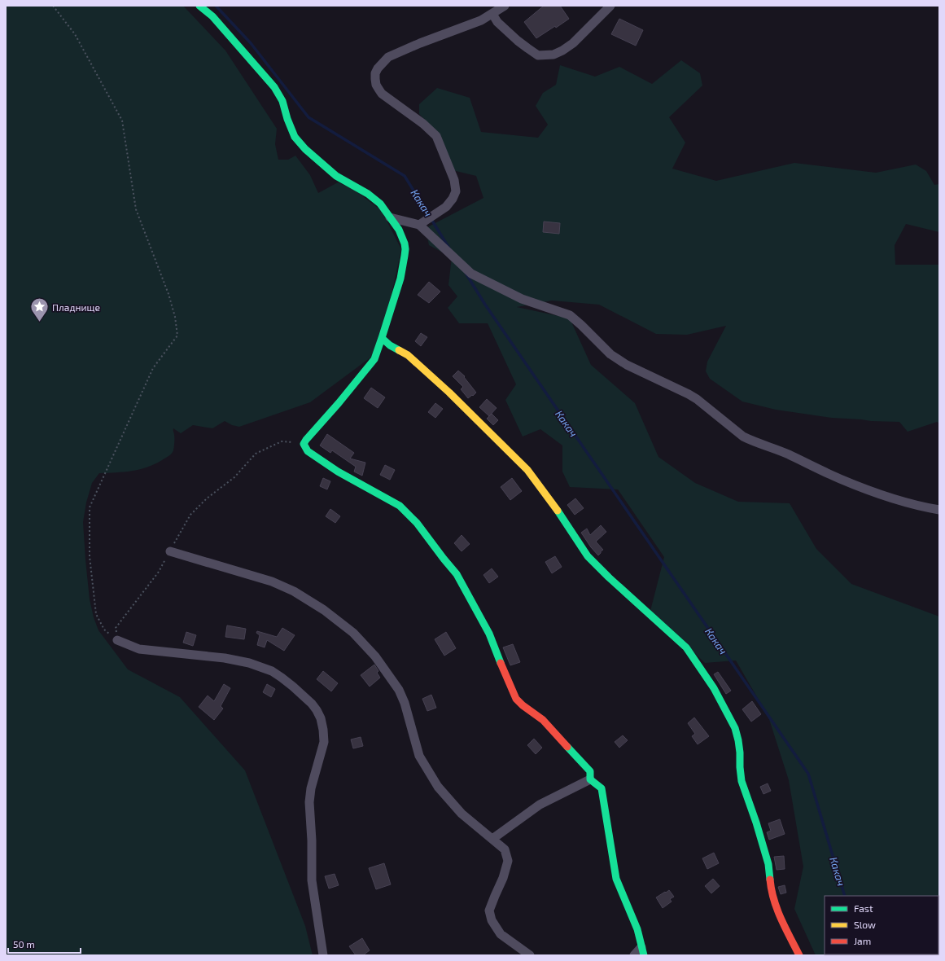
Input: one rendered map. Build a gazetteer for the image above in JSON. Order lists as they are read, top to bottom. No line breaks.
{"water":["Какач"],"places":{"place":["Пладнище"]},"legend":["Fast","Slow","Jam"],"scale_bar":"50 m"}
